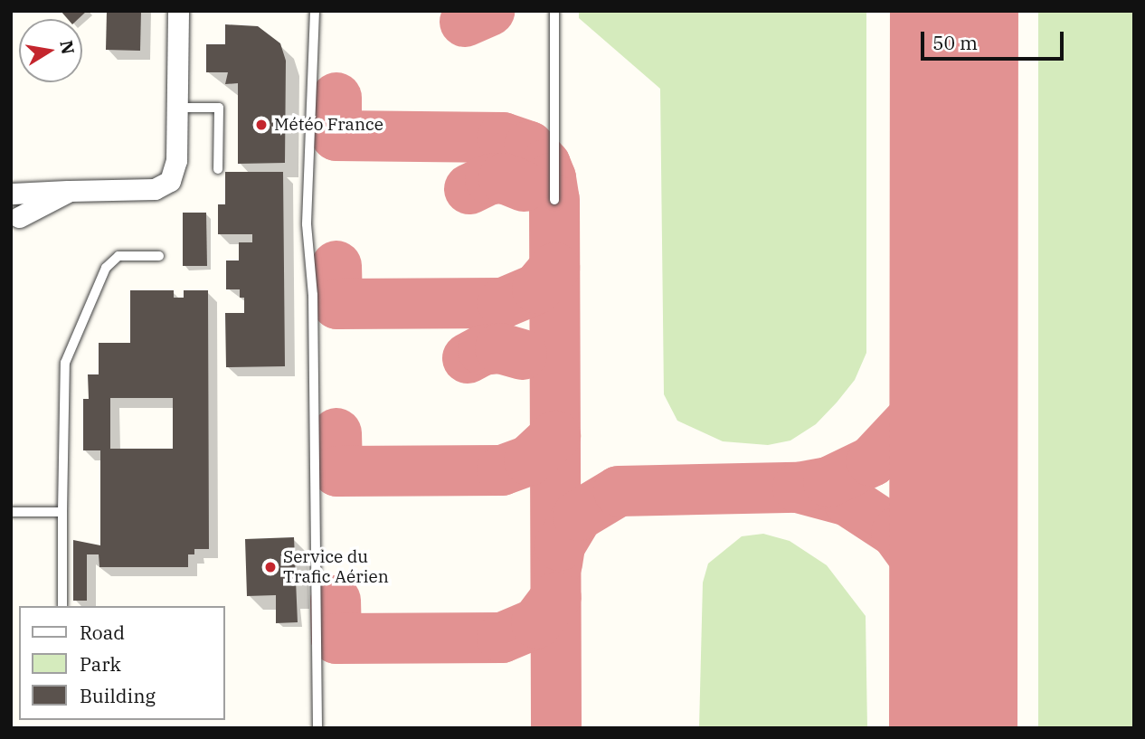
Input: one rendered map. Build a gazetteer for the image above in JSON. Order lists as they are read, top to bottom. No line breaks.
{"places":["Météo France","Service du Trafic Aérien"],"legend":["Road","Park","Building"],"scale_bar":"50 m","north":"right"}
